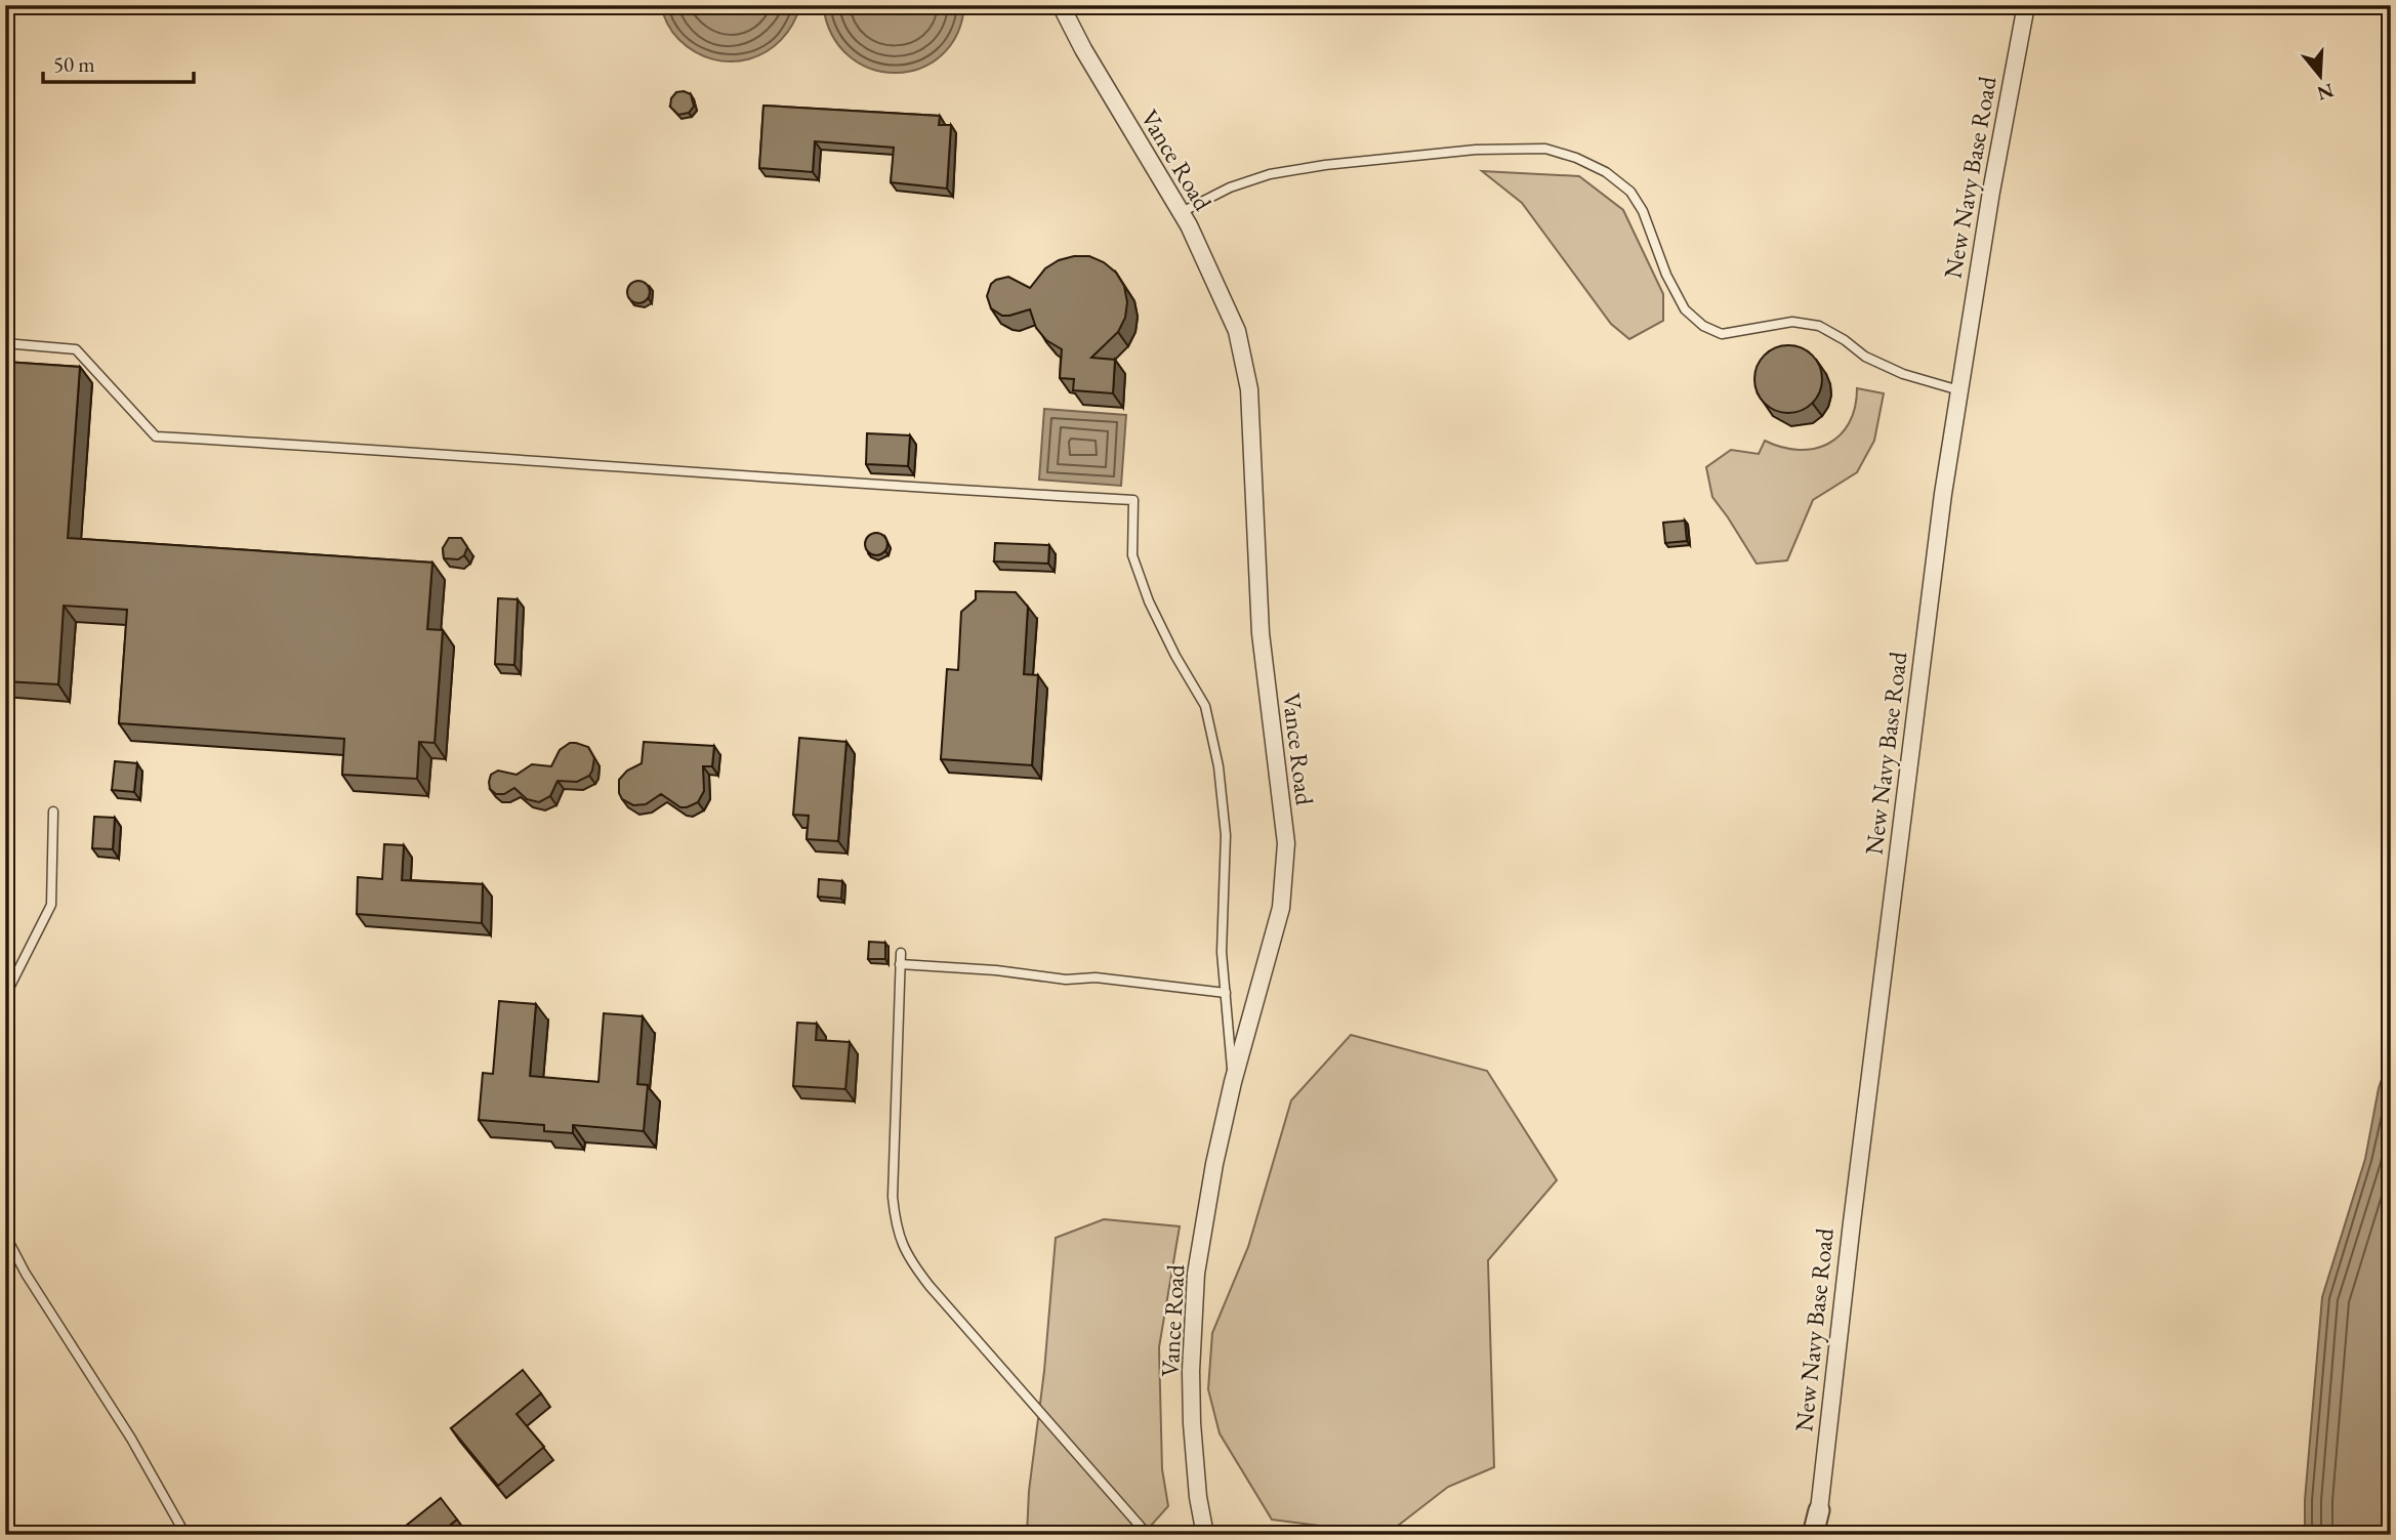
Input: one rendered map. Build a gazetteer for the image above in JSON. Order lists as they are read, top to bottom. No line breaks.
{"streets":{"street":["Vance Road","New Navy Base Road"]},"scale_bar":"50 m","north":"bottom"}
